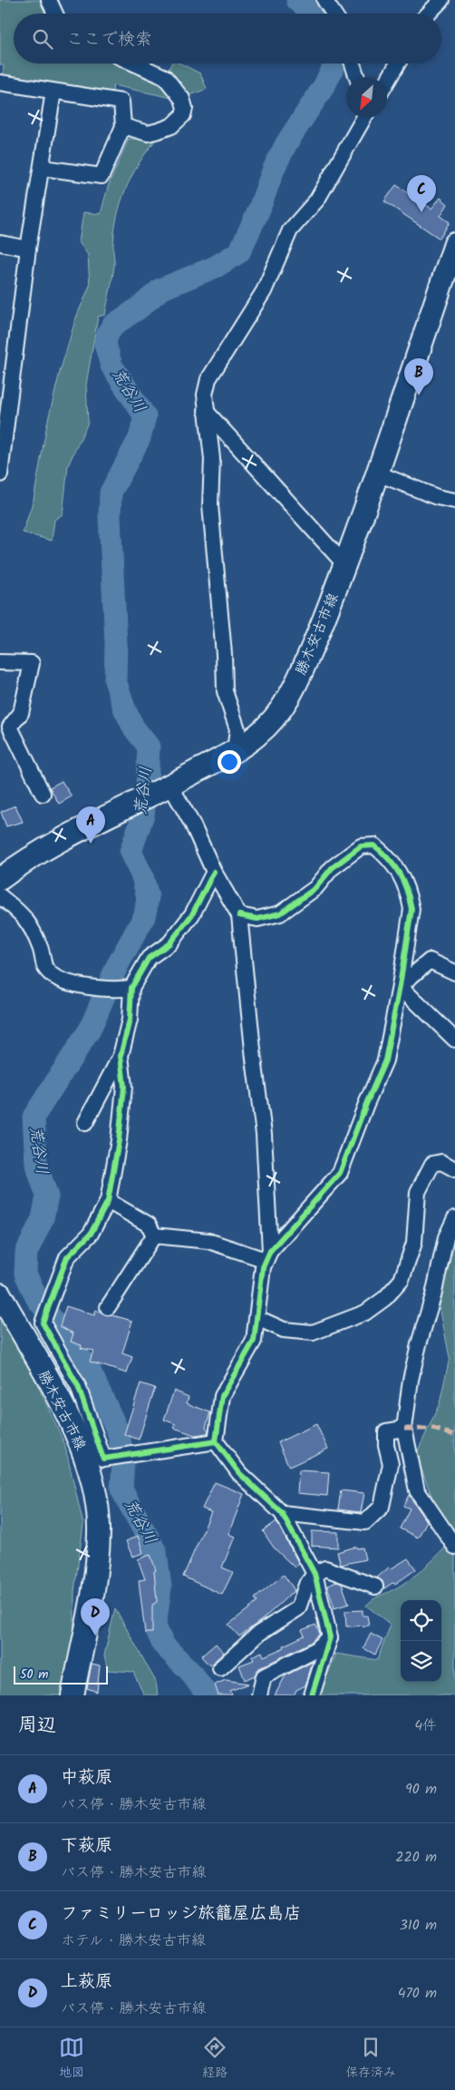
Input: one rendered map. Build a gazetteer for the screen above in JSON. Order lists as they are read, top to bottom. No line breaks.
{"streets":{"main road":["勝木安古市線"]},"water":["荒谷川"],"scale_bar":"50 m","north":"bottom left","page":{"search":"ここで検索","pins":["C","B","A","D"],"scale":"50 m","heading":["周辺","4件"],"list":[{"mark":"A","name":"中萩原","note":"バス停 · 勝木安古市線","value":"90 m"},{"mark":"B","name":"下萩原","note":"バス停 · 勝木安古市線","value":"220 m"},{"mark":"C","name":"ファミリーロッジ旅籠屋広島店","note":"ホテル · 勝木安古市線","value":"310 m"},{"mark":"D","name":"上萩原","note":"バス停 · 勝木安古市線","value":"470 m"}],"nav":["地図","経路","保存済み"]}}
